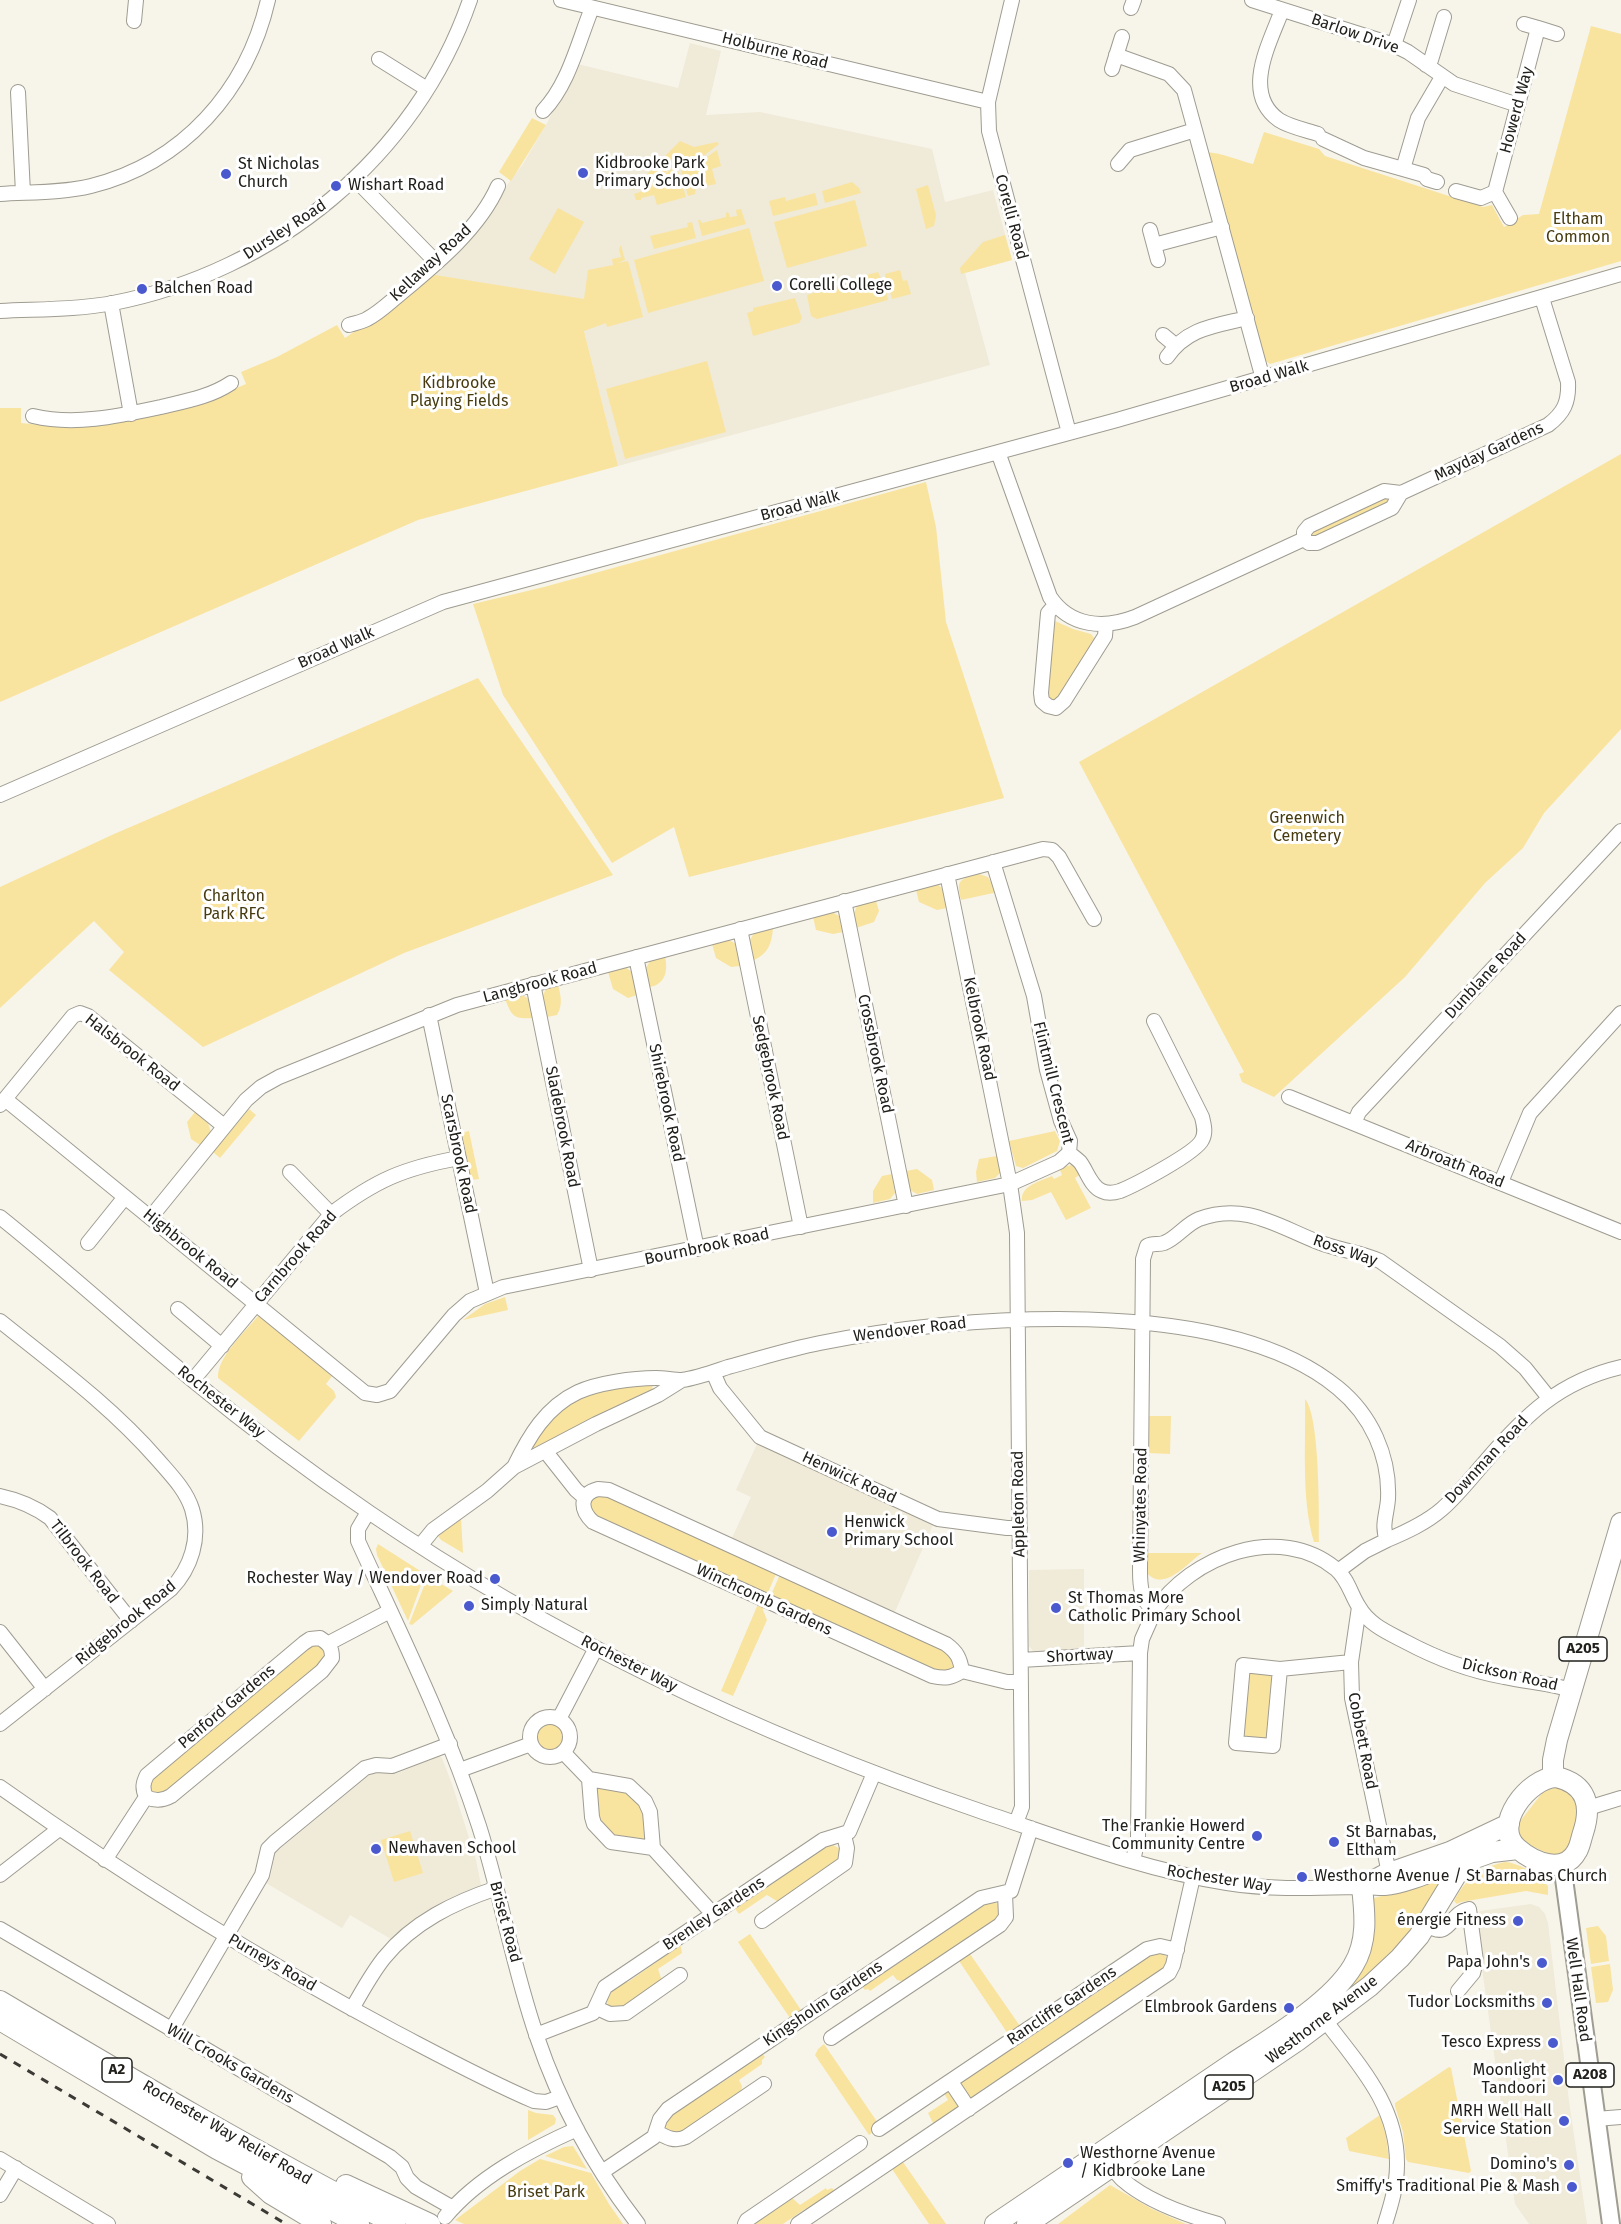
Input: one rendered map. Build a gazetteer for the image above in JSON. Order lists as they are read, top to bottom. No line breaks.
{"streets":{"highway":["Rochester Way","A205","Westhorne Avenue","A2","Rochester Way Relief Road"],"main road":["Well Hall Road","A208"],"street":["Barlow Drive","Holburne Road","Howerd Way","Corelli Road","Dursley Road","Kellaway Road","Broad Walk","Mayday Gardens","Dunblane Road","Langbrook Road","Kelbrook Road","Halsbrook Road","Crossbrook Road","Sedgebrook Road","Flintmill Crescent","Shirebrook Road","Sladebrook Road","Scarsbrook Road","Arbroath Road","Bournbrook Road","Highbrook Road","Ross Way","Carnbrook Road","Wendover Road","Downman Road","Henwick Road","Appleton Road","Whinyates Road","Tilbrook Road","Winchcomb Gardens","Ridgebrook Road","Shortway","Dickson Road","Penford Gardens","Cobbett Road","Brenley Gardens","Briset Road","Purneys Road","Kingsholm Gardens","Rancliffe Gardens","Will Crooks Gardens"]},"crossings":[["Barlow Drive","Howerd Way"],["Holburne Road","Corelli Road"],["Corelli Road","Broad Walk"],["Broad Walk","Mayday Gardens"],["Dunblane Road","Arbroath Road"],["Langbrook Road","Kelbrook Road"],["Langbrook Road","Halsbrook Road"],["Langbrook Road","Crossbrook Road"],["Langbrook Road","Sedgebrook Road"],["Langbrook Road","Flintmill Crescent"],["Langbrook Road","Shirebrook Road"],["Langbrook Road","Sladebrook Road"],["Langbrook Road","Scarsbrook Road"],["Langbrook Road","Highbrook Road"],["Kelbrook Road","Bournbrook Road"],["Kelbrook Road","Appleton Road"],["Halsbrook Road","Highbrook Road"],["Crossbrook Road","Bournbrook Road"],["Sedgebrook Road","Bournbrook Road"],["Flintmill Crescent","Bournbrook Road"],["Shirebrook Road","Bournbrook Road"],["Sladebrook Road","Bournbrook Road"],["Scarsbrook Road","Bournbrook Road"],["Scarsbrook Road","Carnbrook Road"],["Bournbrook Road","Highbrook Road"],["Bournbrook Road","Appleton Road"],["Highbrook Road","Carnbrook Road"],["Ross Way","Downman Road"],["Ross Way","Whinyates Road"],["Carnbrook Road","Rochester Way"],["Wendover Road","Rochester Way"],["Wendover Road","Downman Road"],["Wendover Road","Henwick Road"],["Wendover Road","Appleton Road"],["Wendover Road","Whinyates Road"],["Wendover Road","Winchcomb Gardens"],["Rochester Way","Appleton Road"],["Rochester Way","A205"],["Rochester Way","Cobbett Road"],["Rochester Way","Briset Road"],["Rochester Way","Well Hall Road"],["Rochester Way","Kingsholm Gardens"],["Rochester Way","Rancliffe Gardens"],["Rochester Way","Westhorne Avenue"],["Downman Road","Dickson Road"],["Henwick Road","Appleton Road"],["Appleton Road","Winchcomb Gardens"],["Appleton Road","Shortway"],["Whinyates Road","Dickson Road"],["Tilbrook Road","Ridgebrook Road"],["A205","Dickson Road"],["A205","Well Hall Road"],["Dickson Road","Cobbett Road"],["Penford Gardens","Briset Road"],["Penford Gardens","Purneys Road"],["Briset Road","Purneys Road"],["Briset Road","Kingsholm Gardens"],["Will Crooks Gardens","A2"],["A2","Rochester Way Relief Road"]],"parks":["Eltham Common","Kidbrooke Playing Fields","Greenwich Cemetery","Charlton Park RFC","Briset Park"],"places":["Kidbrooke Park Primary School","St Nicholas Church","Wishart Road","Corelli College","Balchen Road","Henwick Primary School","Rochester Way / Wendover Road","Simply Natural","St Thomas More Catholic Primary School","The Frankie Howerd Community Centre","St Barnabas, Eltham","Newhaven School","Westhorne Avenue / St Barnabas Church","énergie Fitness","Papa John's","Tudor Locksmiths","Elmbrook Gardens","Tesco Express","Moonlight Tandoori","MRH Well Hall Service Station","Westhorne Avenue / Kidbrooke Lane","Domino's","Smiffy's Traditional Pie & Mash"]}
